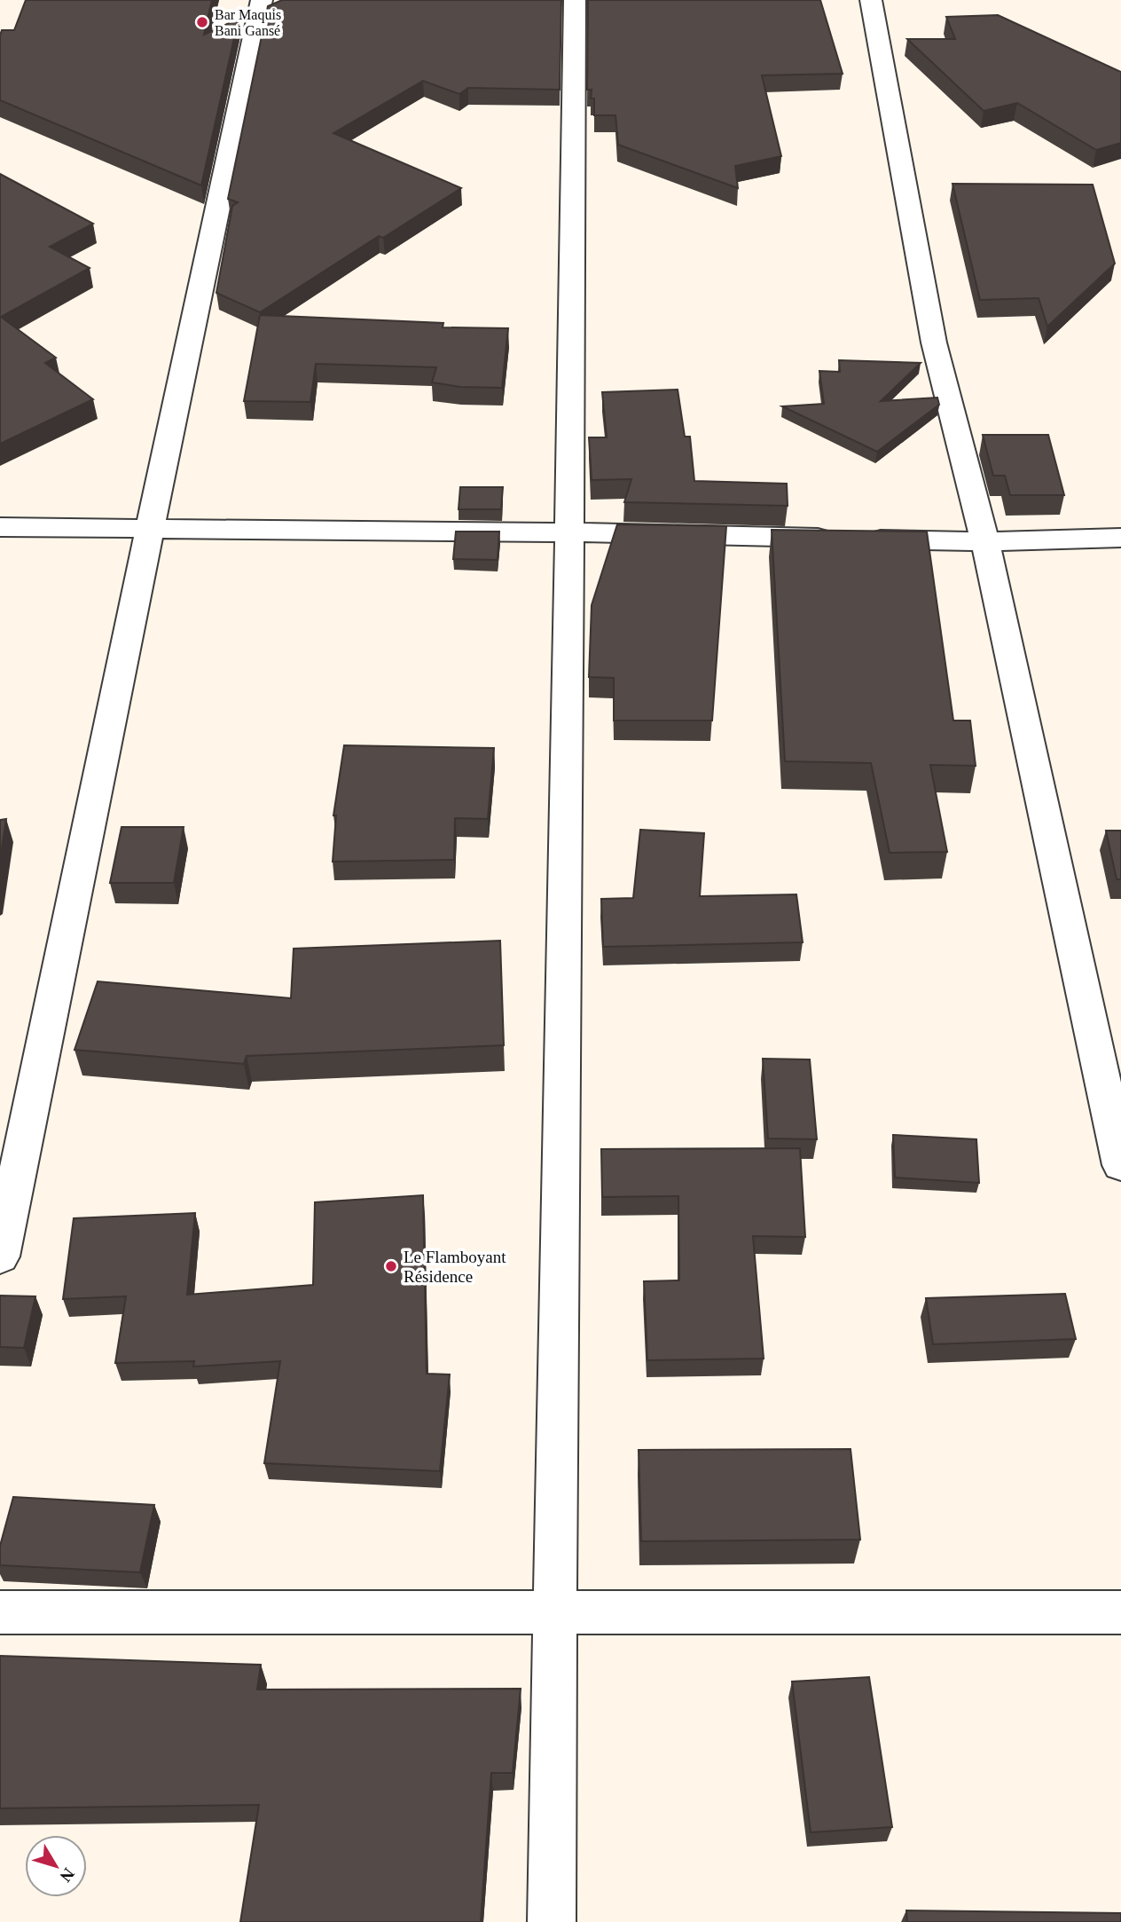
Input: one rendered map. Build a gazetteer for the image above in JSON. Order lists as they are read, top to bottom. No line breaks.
{"places":["Bar Maquis Bani Gansé","Le Flamboyant Résidence"],"north":"bottom right"}
